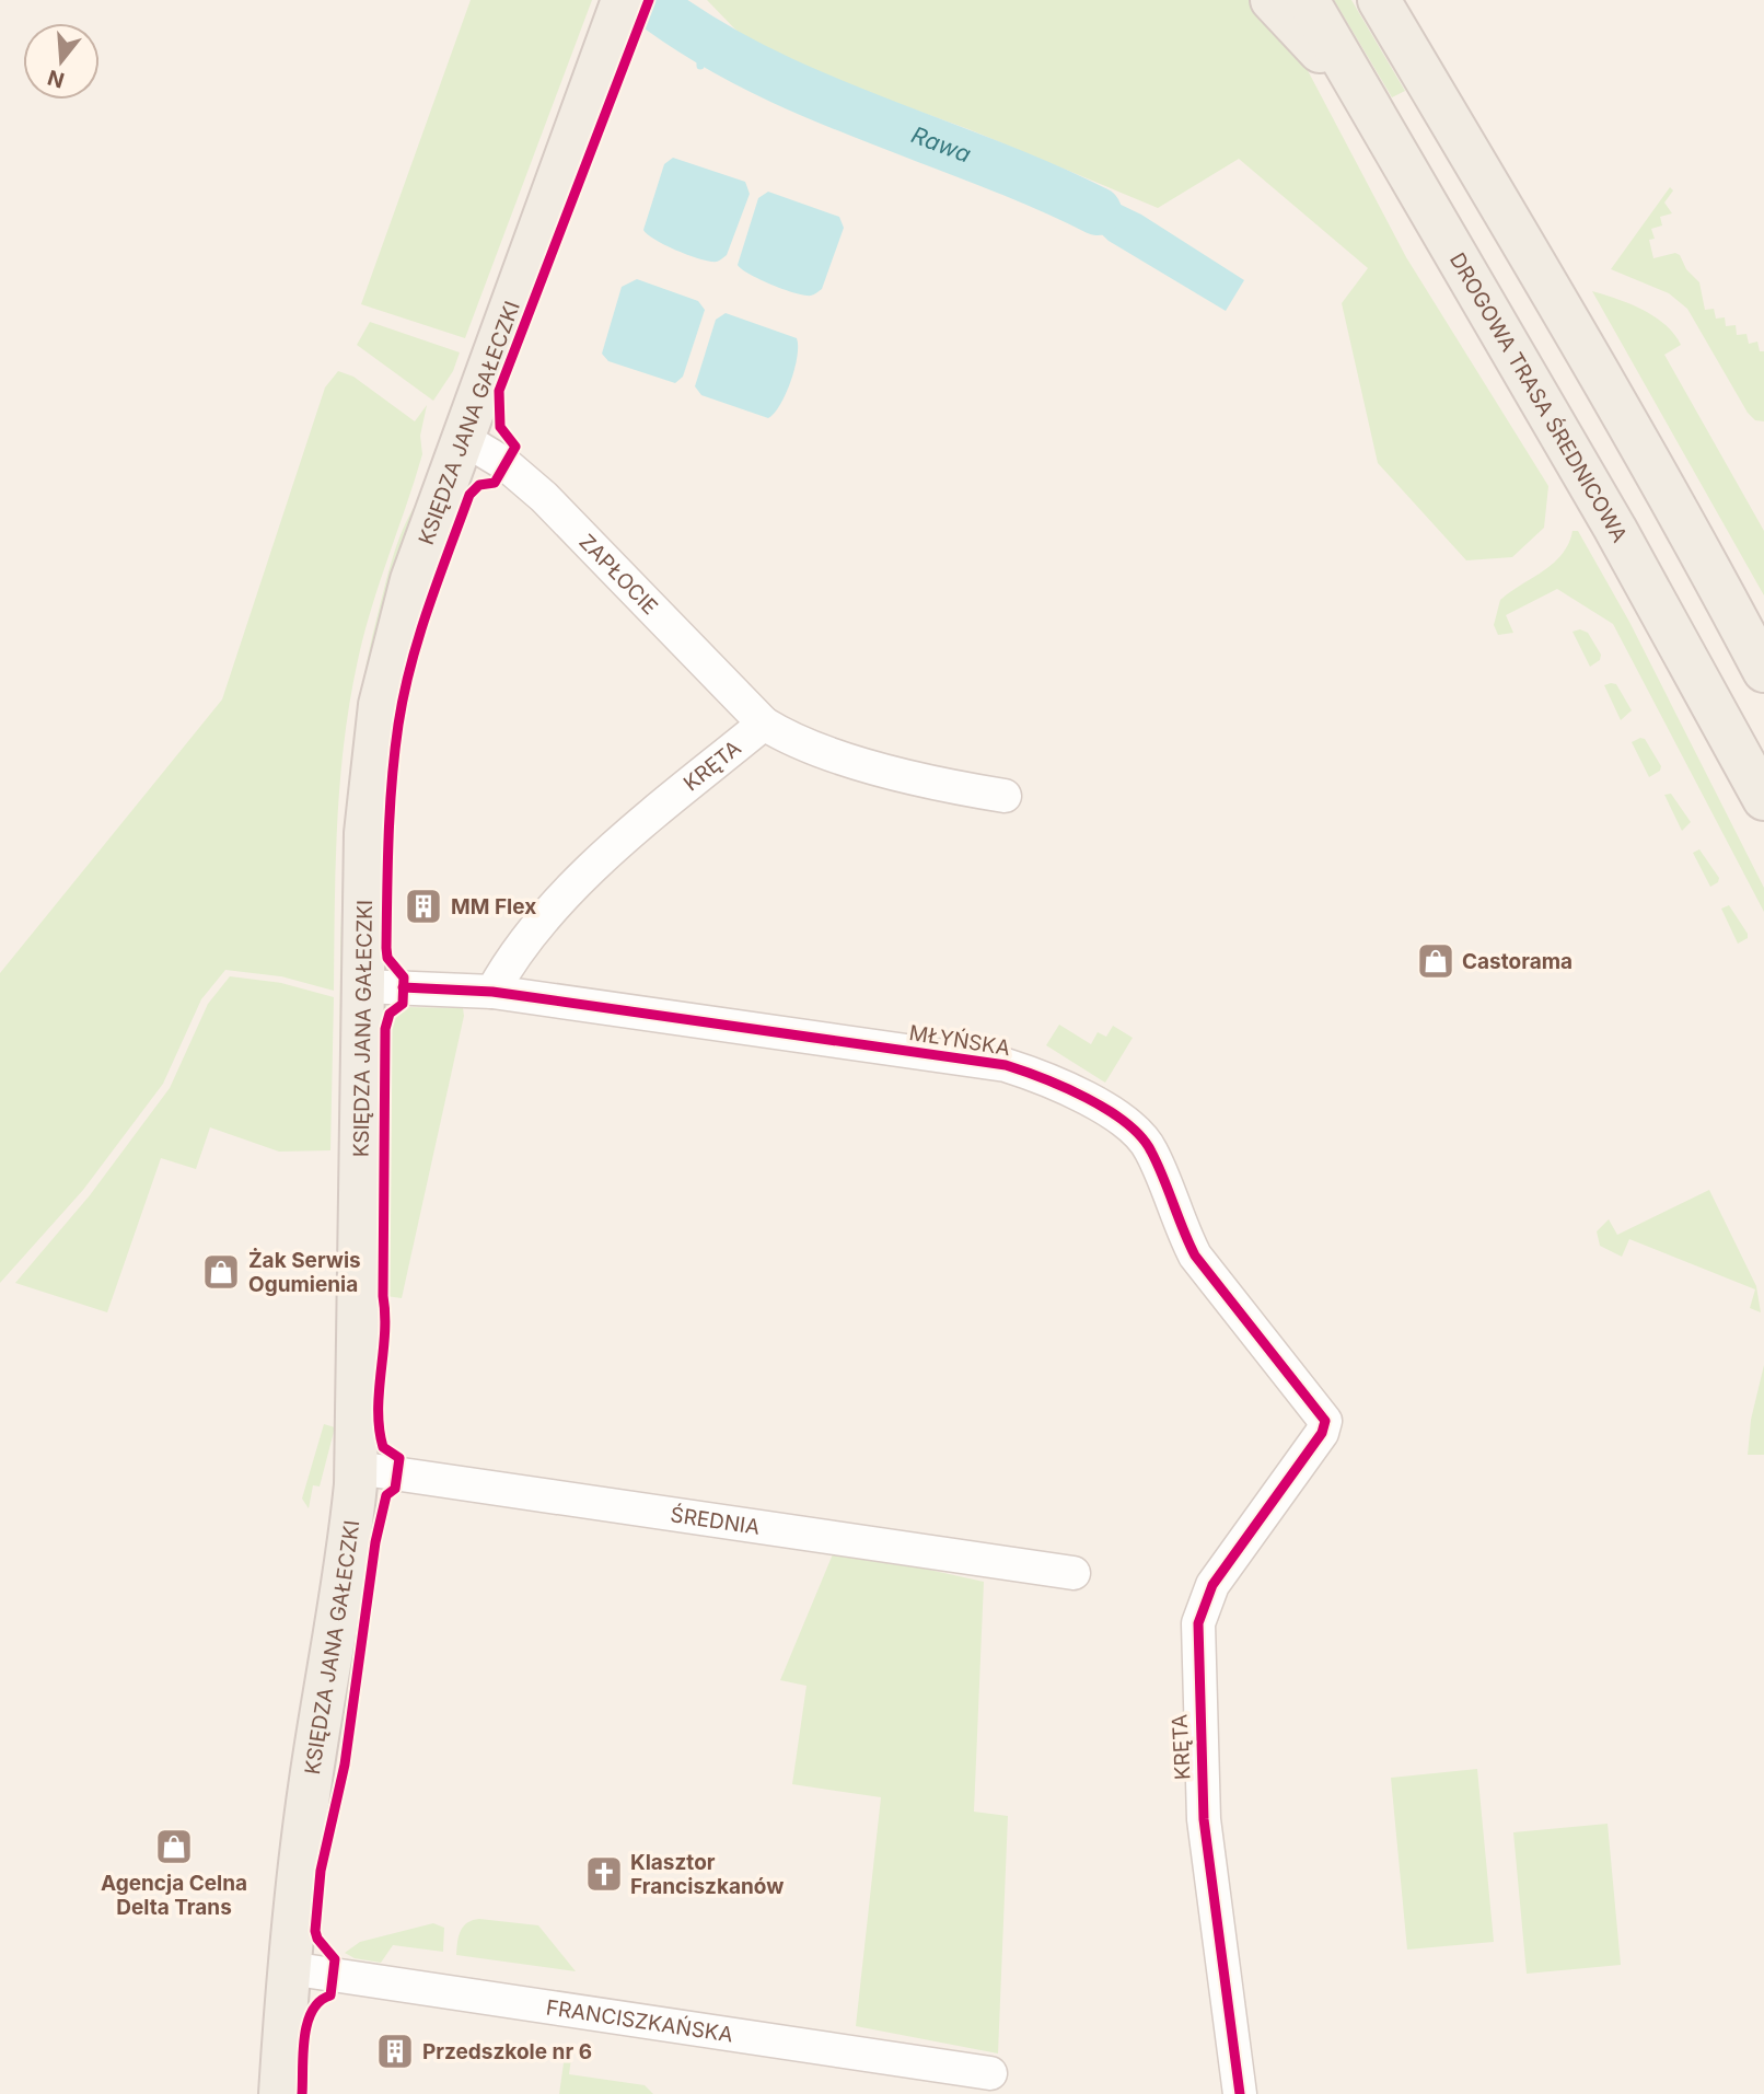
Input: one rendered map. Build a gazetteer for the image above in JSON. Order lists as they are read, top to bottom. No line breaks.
{"streets":{"main road":["DROGOWA TRASA ŚREDNICOWA","KSIĘDZA JANA GAŁECZKI"],"street":["ZAPŁOCIE","KRĘTA","MŁYŃSKA","ŚREDNIA","FRANCISZKAŃSKA"]},"crossings":[["KSIĘDZA JANA GAŁECZKI","ZAPŁOCIE"],["KSIĘDZA JANA GAŁECZKI","MŁYŃSKA"],["KSIĘDZA JANA GAŁECZKI","ŚREDNIA"],["KSIĘDZA JANA GAŁECZKI","FRANCISZKAŃSKA"],["ZAPŁOCIE","KRĘTA"],["KRĘTA","MŁYŃSKA"]],"water":["Rawa"],"places":{"building":["MM Flex","Przedszkole nr 6"],"shop":["Castorama","Żak Serwis Ogumienia","Agencja Celna Delta Trans"],"church":["Klasztor Franciszkanów"]},"north":"bottom"}
